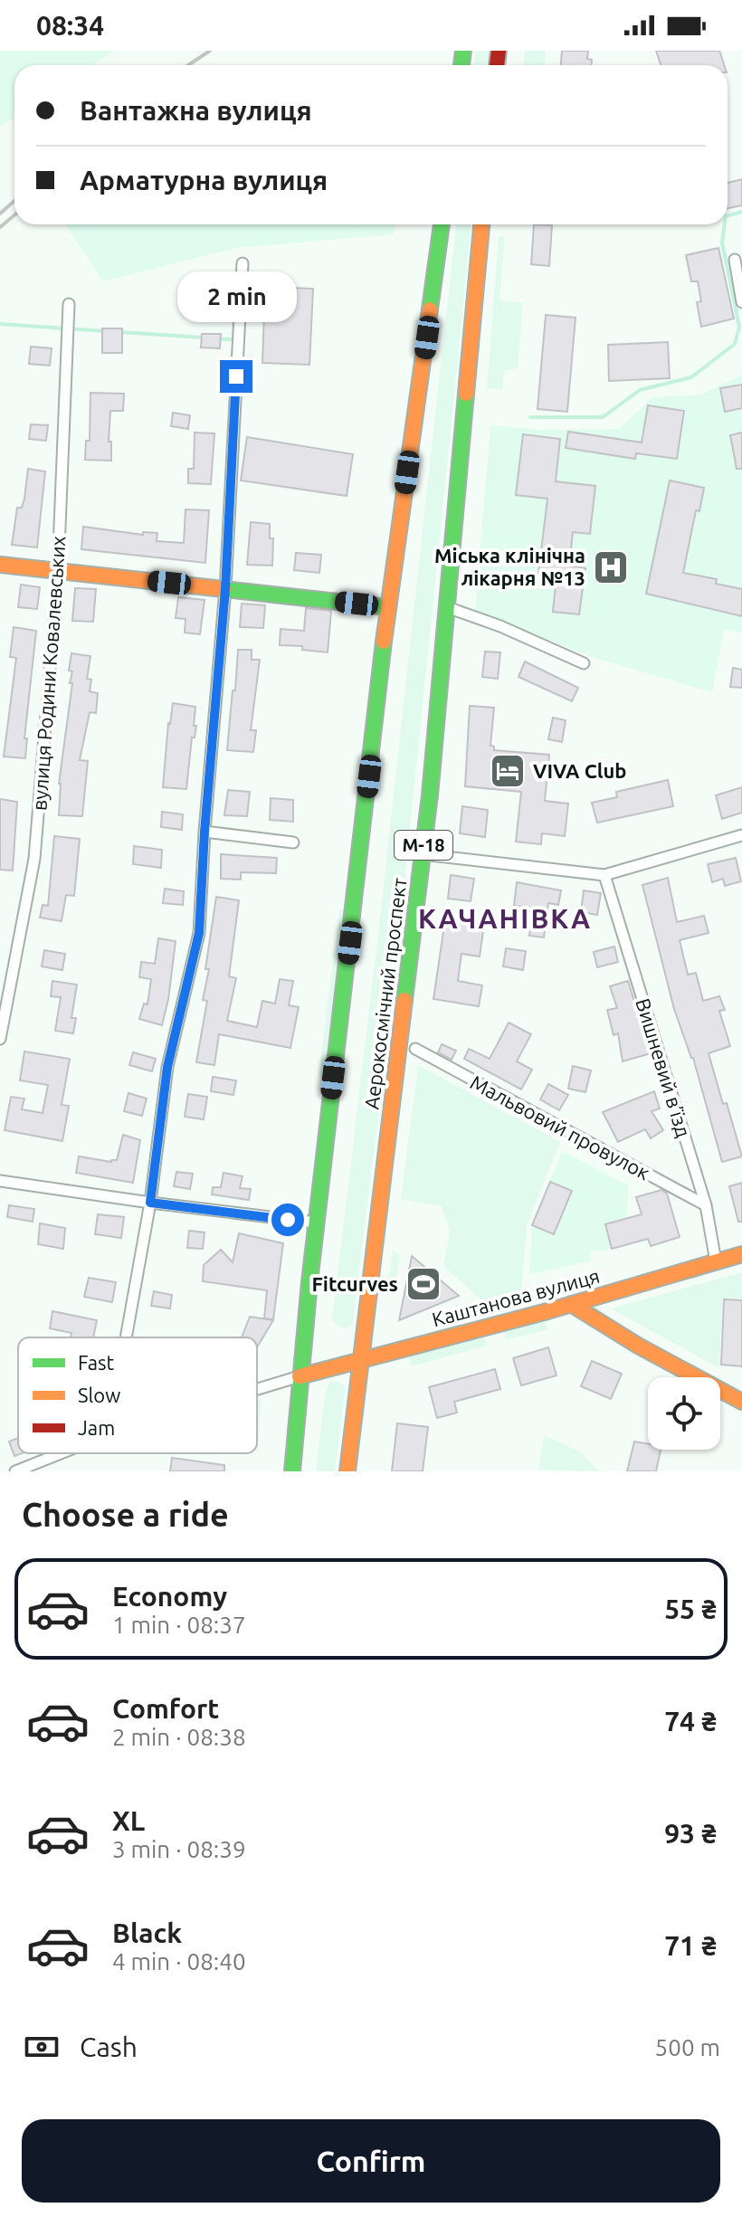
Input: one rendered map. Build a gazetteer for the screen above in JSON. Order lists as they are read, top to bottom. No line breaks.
{"streets":{"main road":["М-18","Аерокосмічний проспект","Каштанова вулиця"],"street":["вулиця Родини Ковалевських","Вишневий в’їзд","Мальвовий провулок"]},"crossings":[["Аерокосмічний проспект","Каштанова вулиця"],["Вишневий в’їзд","Мальвовий провулок"],["Вишневий в’їзд","Каштанова вулиця"]],"districts":["КАЧАНІВКА"],"places":{"hospital":["Міська клінічна лікарня №13"],"hotel":["VIVA Club"],"sports":["Fitcurves"]},"legend":["Fast","Slow","Jam"],"page":{"status":"08:34","banner":["Вантажна вулиця","Арматурна вулиця"],"bubble":"2 min","heading":"Choose a ride","list":[{"name":"Economy","note":"1 min · 08:37","value":"55 ₴"},{"name":"Comfort","note":"2 min · 08:38","value":"74 ₴"},{"name":"XL","note":"3 min · 08:39","value":"93 ₴"},{"name":"Black","note":"4 min · 08:40","value":"71 ₴"}],"pay":["Cash","500 m"],"buttons":"Confirm"}}
